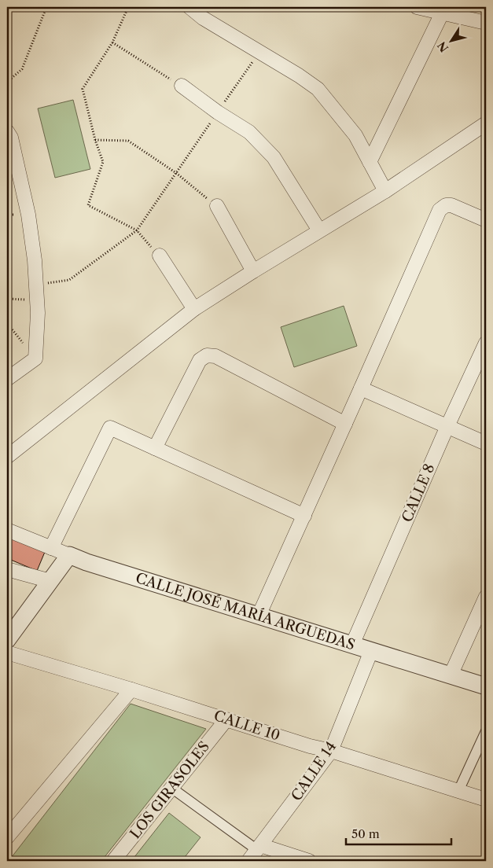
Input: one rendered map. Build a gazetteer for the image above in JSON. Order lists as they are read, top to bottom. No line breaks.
{"streets":{"street":["CALLE 8","CALLE JOSÉ MARÍA ARGUEDAS","CALLE 10","CALLE 14","LOS GIRASOLES"]},"crossings":[["CALLE 8","CALLE JOSÉ MARÍA ARGUEDAS"],["CALLE JOSÉ MARÍA ARGUEDAS","CALLE 14"],["CALLE 10","CALLE 14"],["CALLE 10","LOS GIRASOLES"]],"scale_bar":"50 m","north":"bottom left"}
